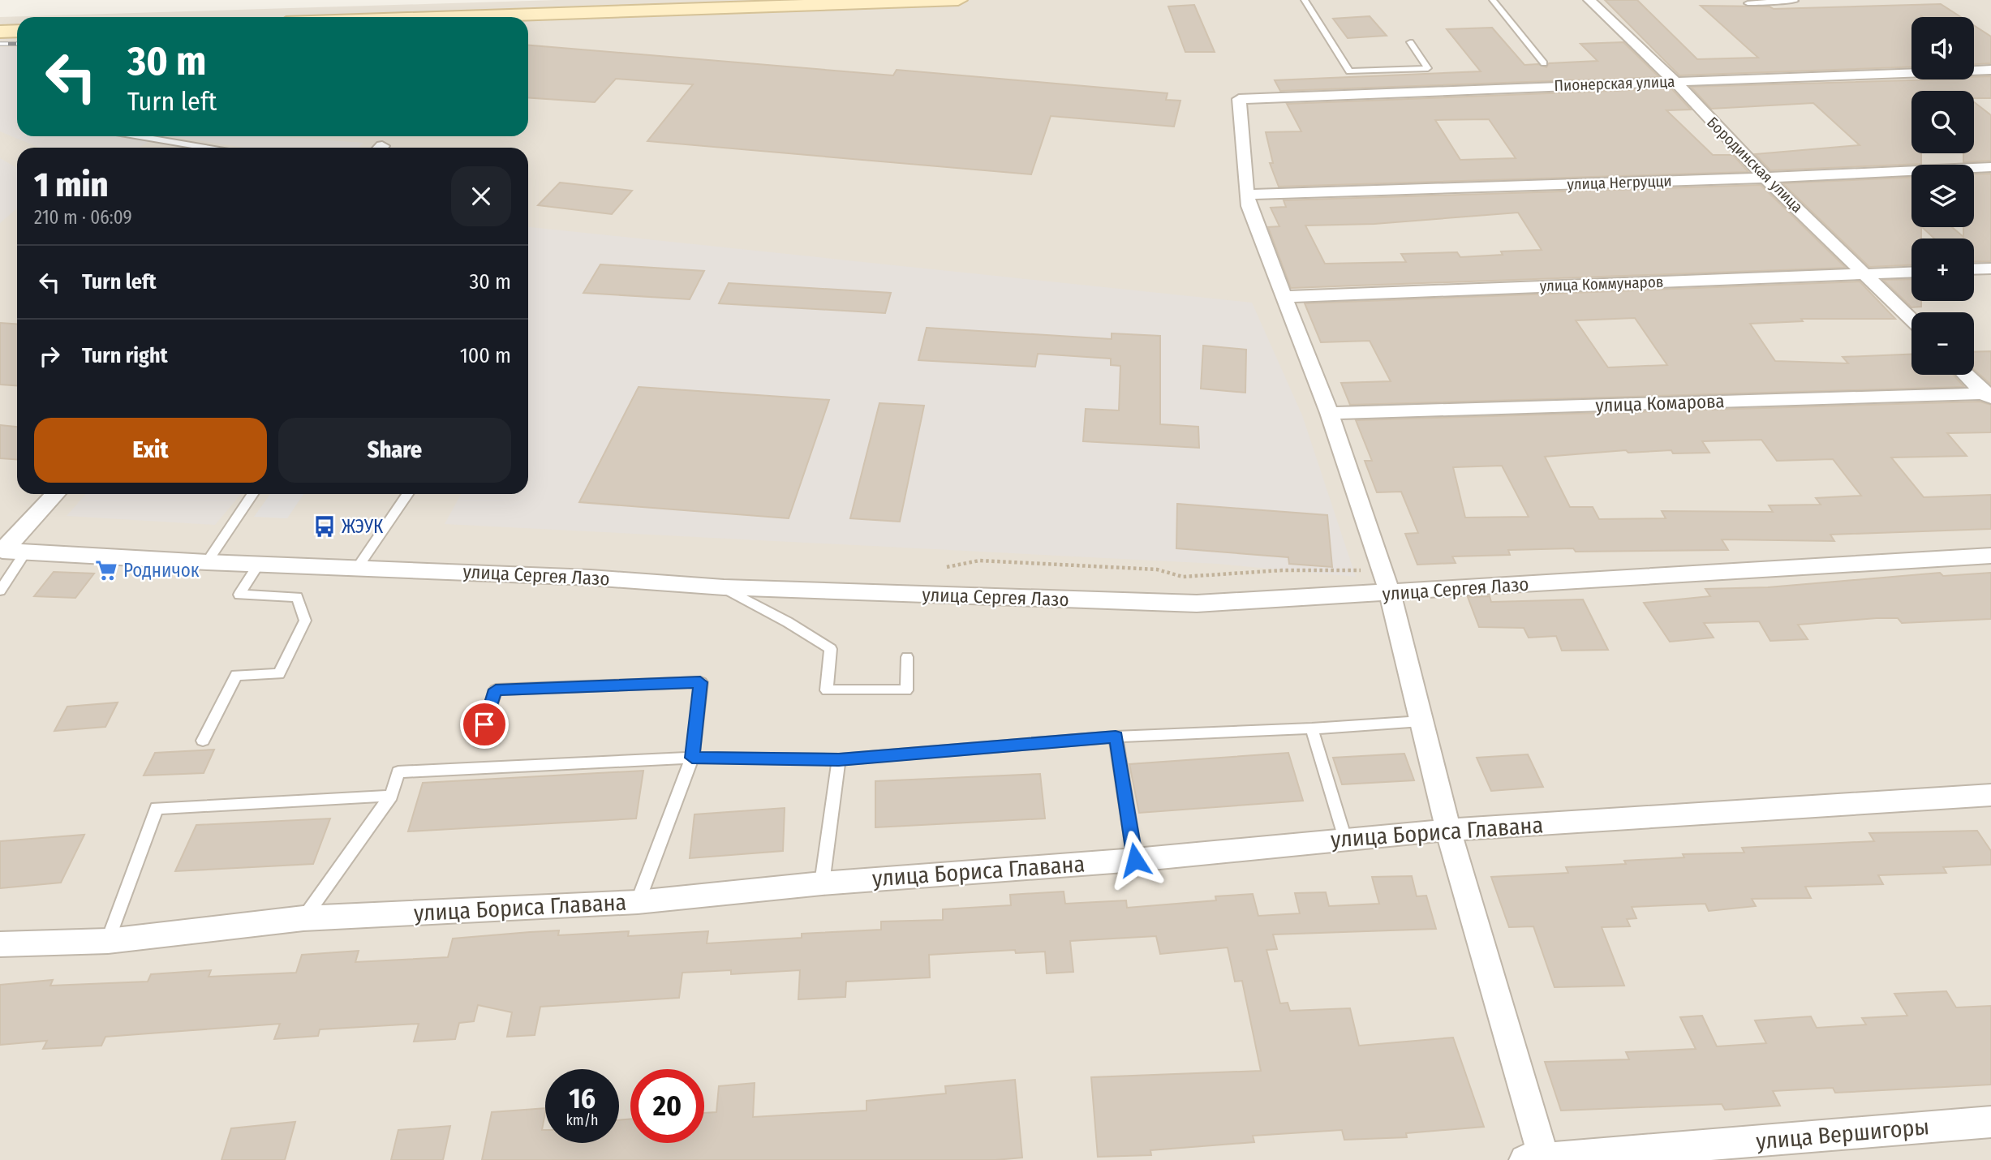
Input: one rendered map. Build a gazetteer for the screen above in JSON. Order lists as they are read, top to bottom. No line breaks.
{"streets":{"street":["Пионерская улица","Бородинская улица","улица Негруцци","улица Коммунаров","улица Комарова","улица Сергея Лазо","улица Бориса Главана","улица Вершигоры"]},"crossings":[["Пионерская улица","Бородинская улица"],["Пионерская улица","улица Негруцци"],["Бородинская улица","улица Негруцци"],["Бородинская улица","улица Коммунаров"]],"places":{"bus stop":["ЖЭУК"],"supermarket":["Родничок"]},"page":{"map_buttons":["+","−"],"turn":["30 m","Turn left"],"heading":["1 min","210 m · 06:09"],"list":[{"name":"Turn left","value":"30 m"},{"name":"Turn right","value":"100 m"}],"buttons":["Exit","Share"],"speed":"16 km/h","limit":"20"}}
